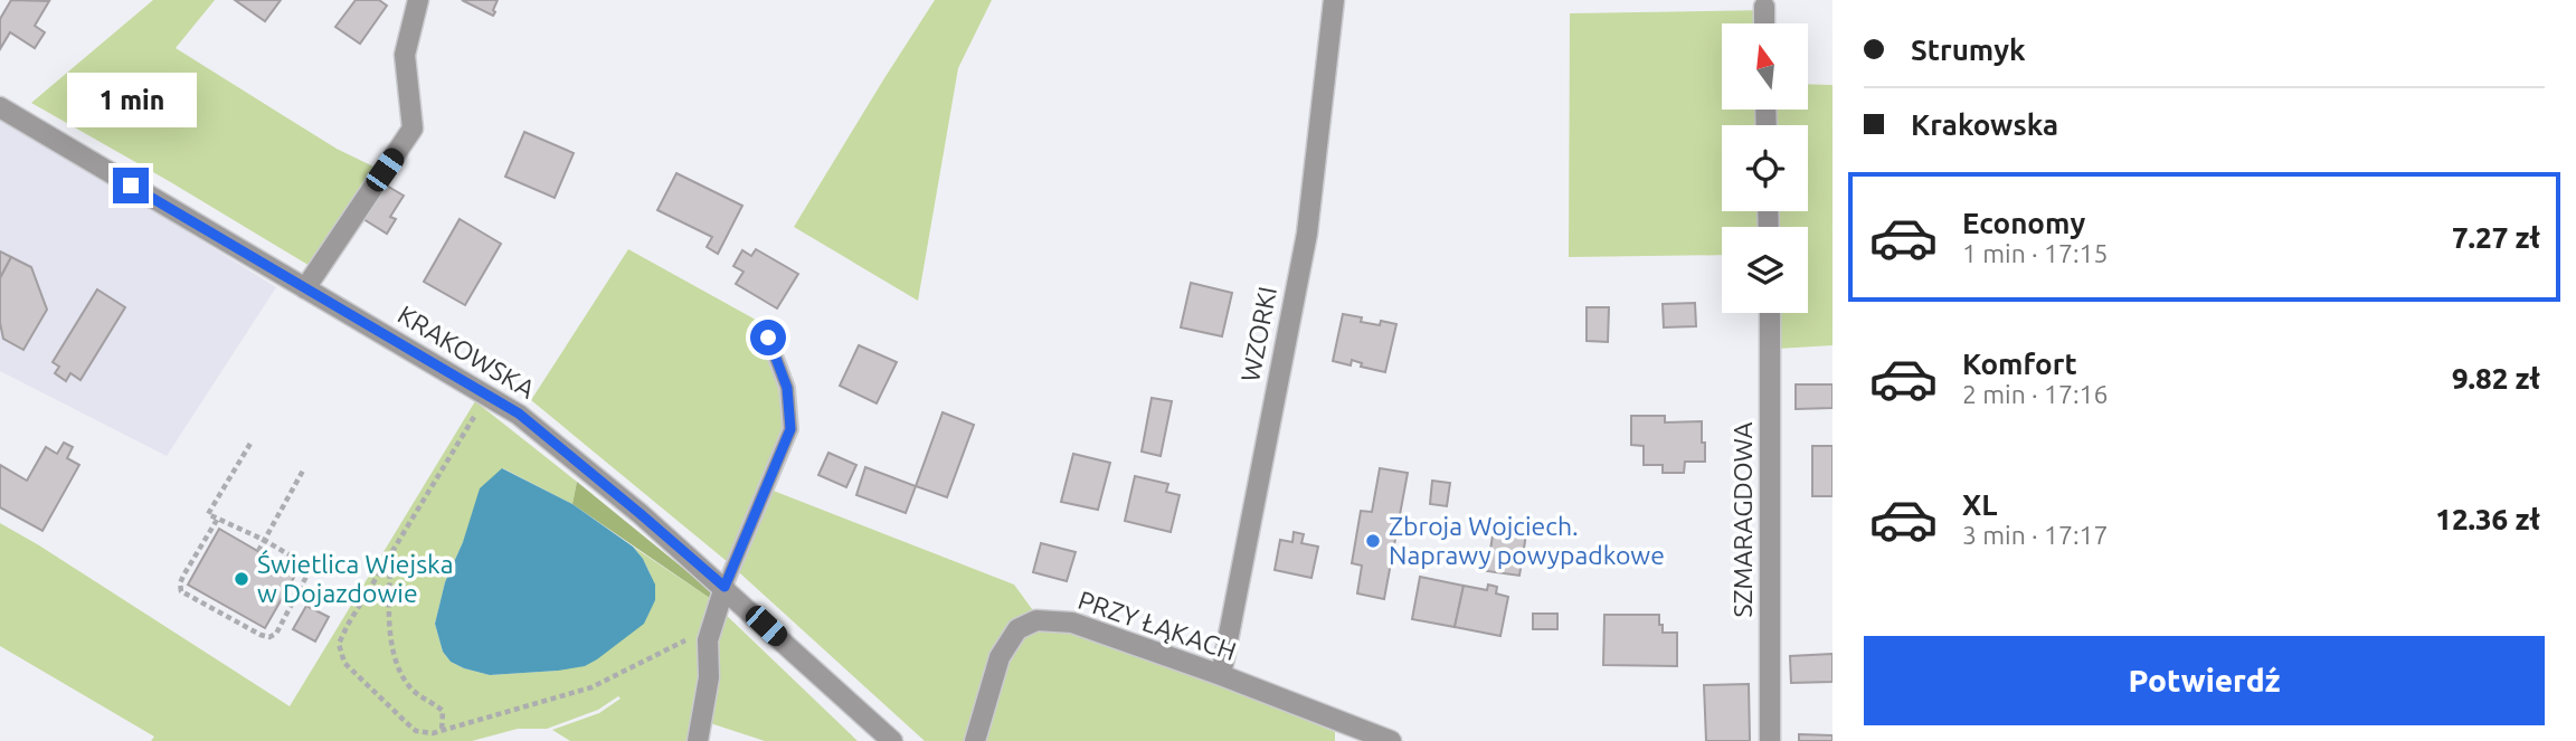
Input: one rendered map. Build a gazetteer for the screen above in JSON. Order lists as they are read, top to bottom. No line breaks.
{"streets":{"street":["WZORKI","KRAKOWSKA","SZMARAGDOWA","PRZY ŁĄKACH"]},"crossings":[["WZORKI","PRZY ŁĄKACH"]],"places":["Zbroja Wojciech. Naprawy powypadkowe","Świetlica Wiejska w Dojazdowie"],"north":"top","page":{"banner":["Strumyk","Krakowska"],"bubble":"1 min","list":[{"name":"Economy","note":"1 min · 17:15","value":"7.27 zł"},{"name":"Komfort","note":"2 min · 17:16","value":"9.82 zł"},{"name":"XL","note":"3 min · 17:17","value":"12.36 zł"}],"buttons":"Potwierdź"}}
